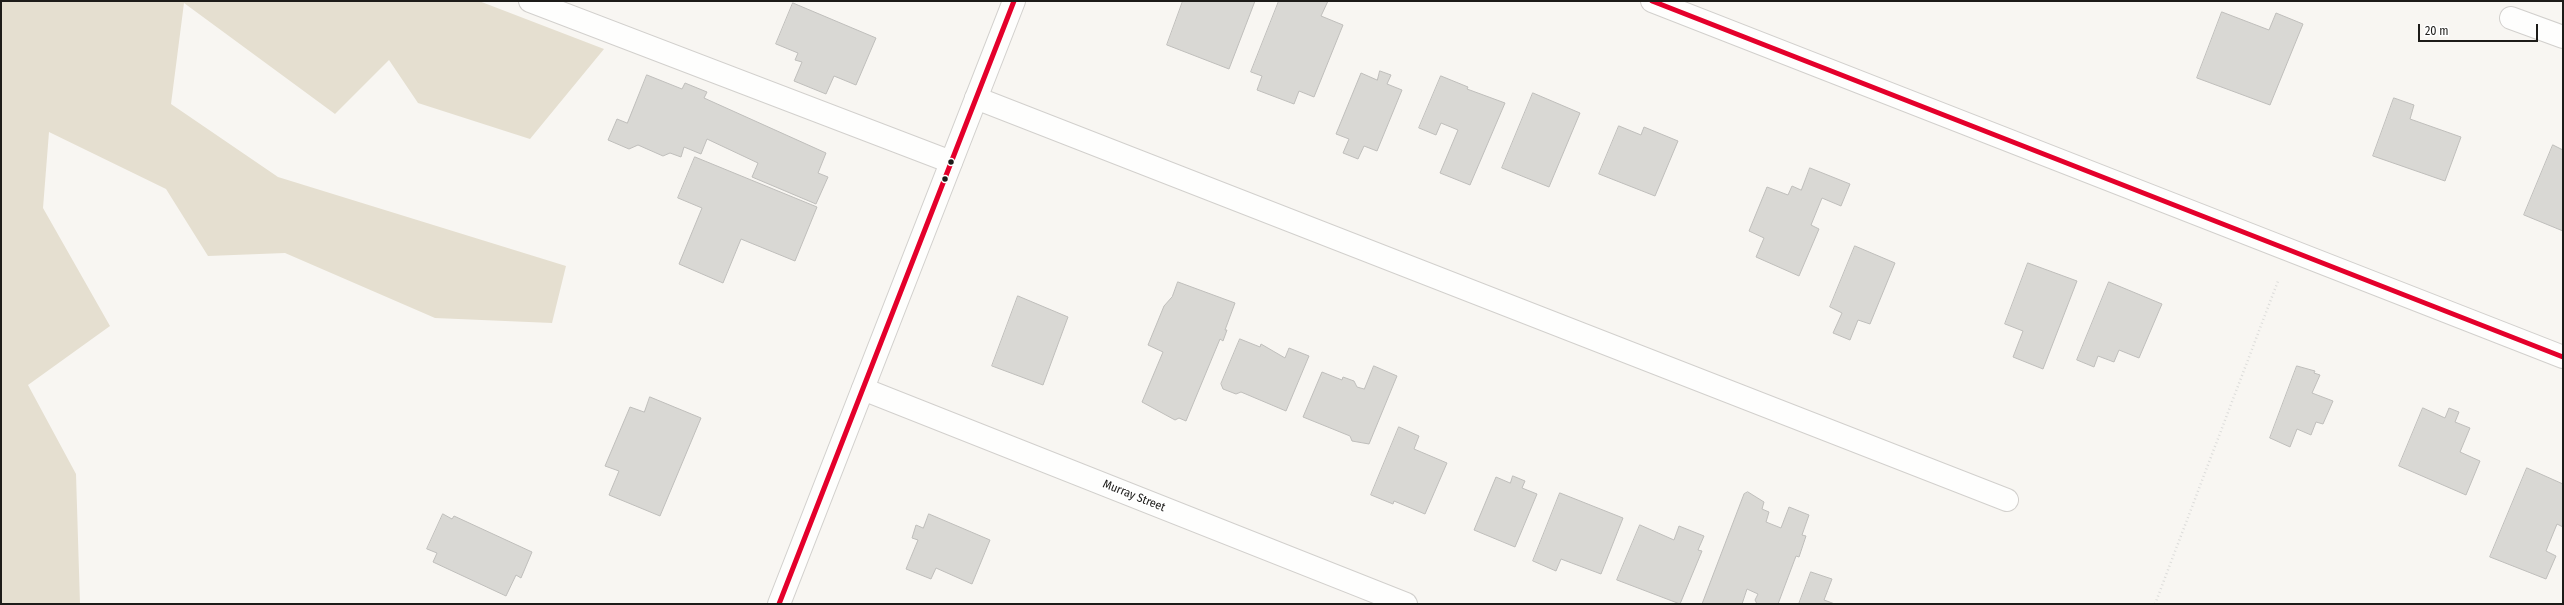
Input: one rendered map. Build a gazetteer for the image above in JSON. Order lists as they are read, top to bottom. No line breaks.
{"streets":{"street":["Murray Street"]},"scale_bar":"20 m"}
